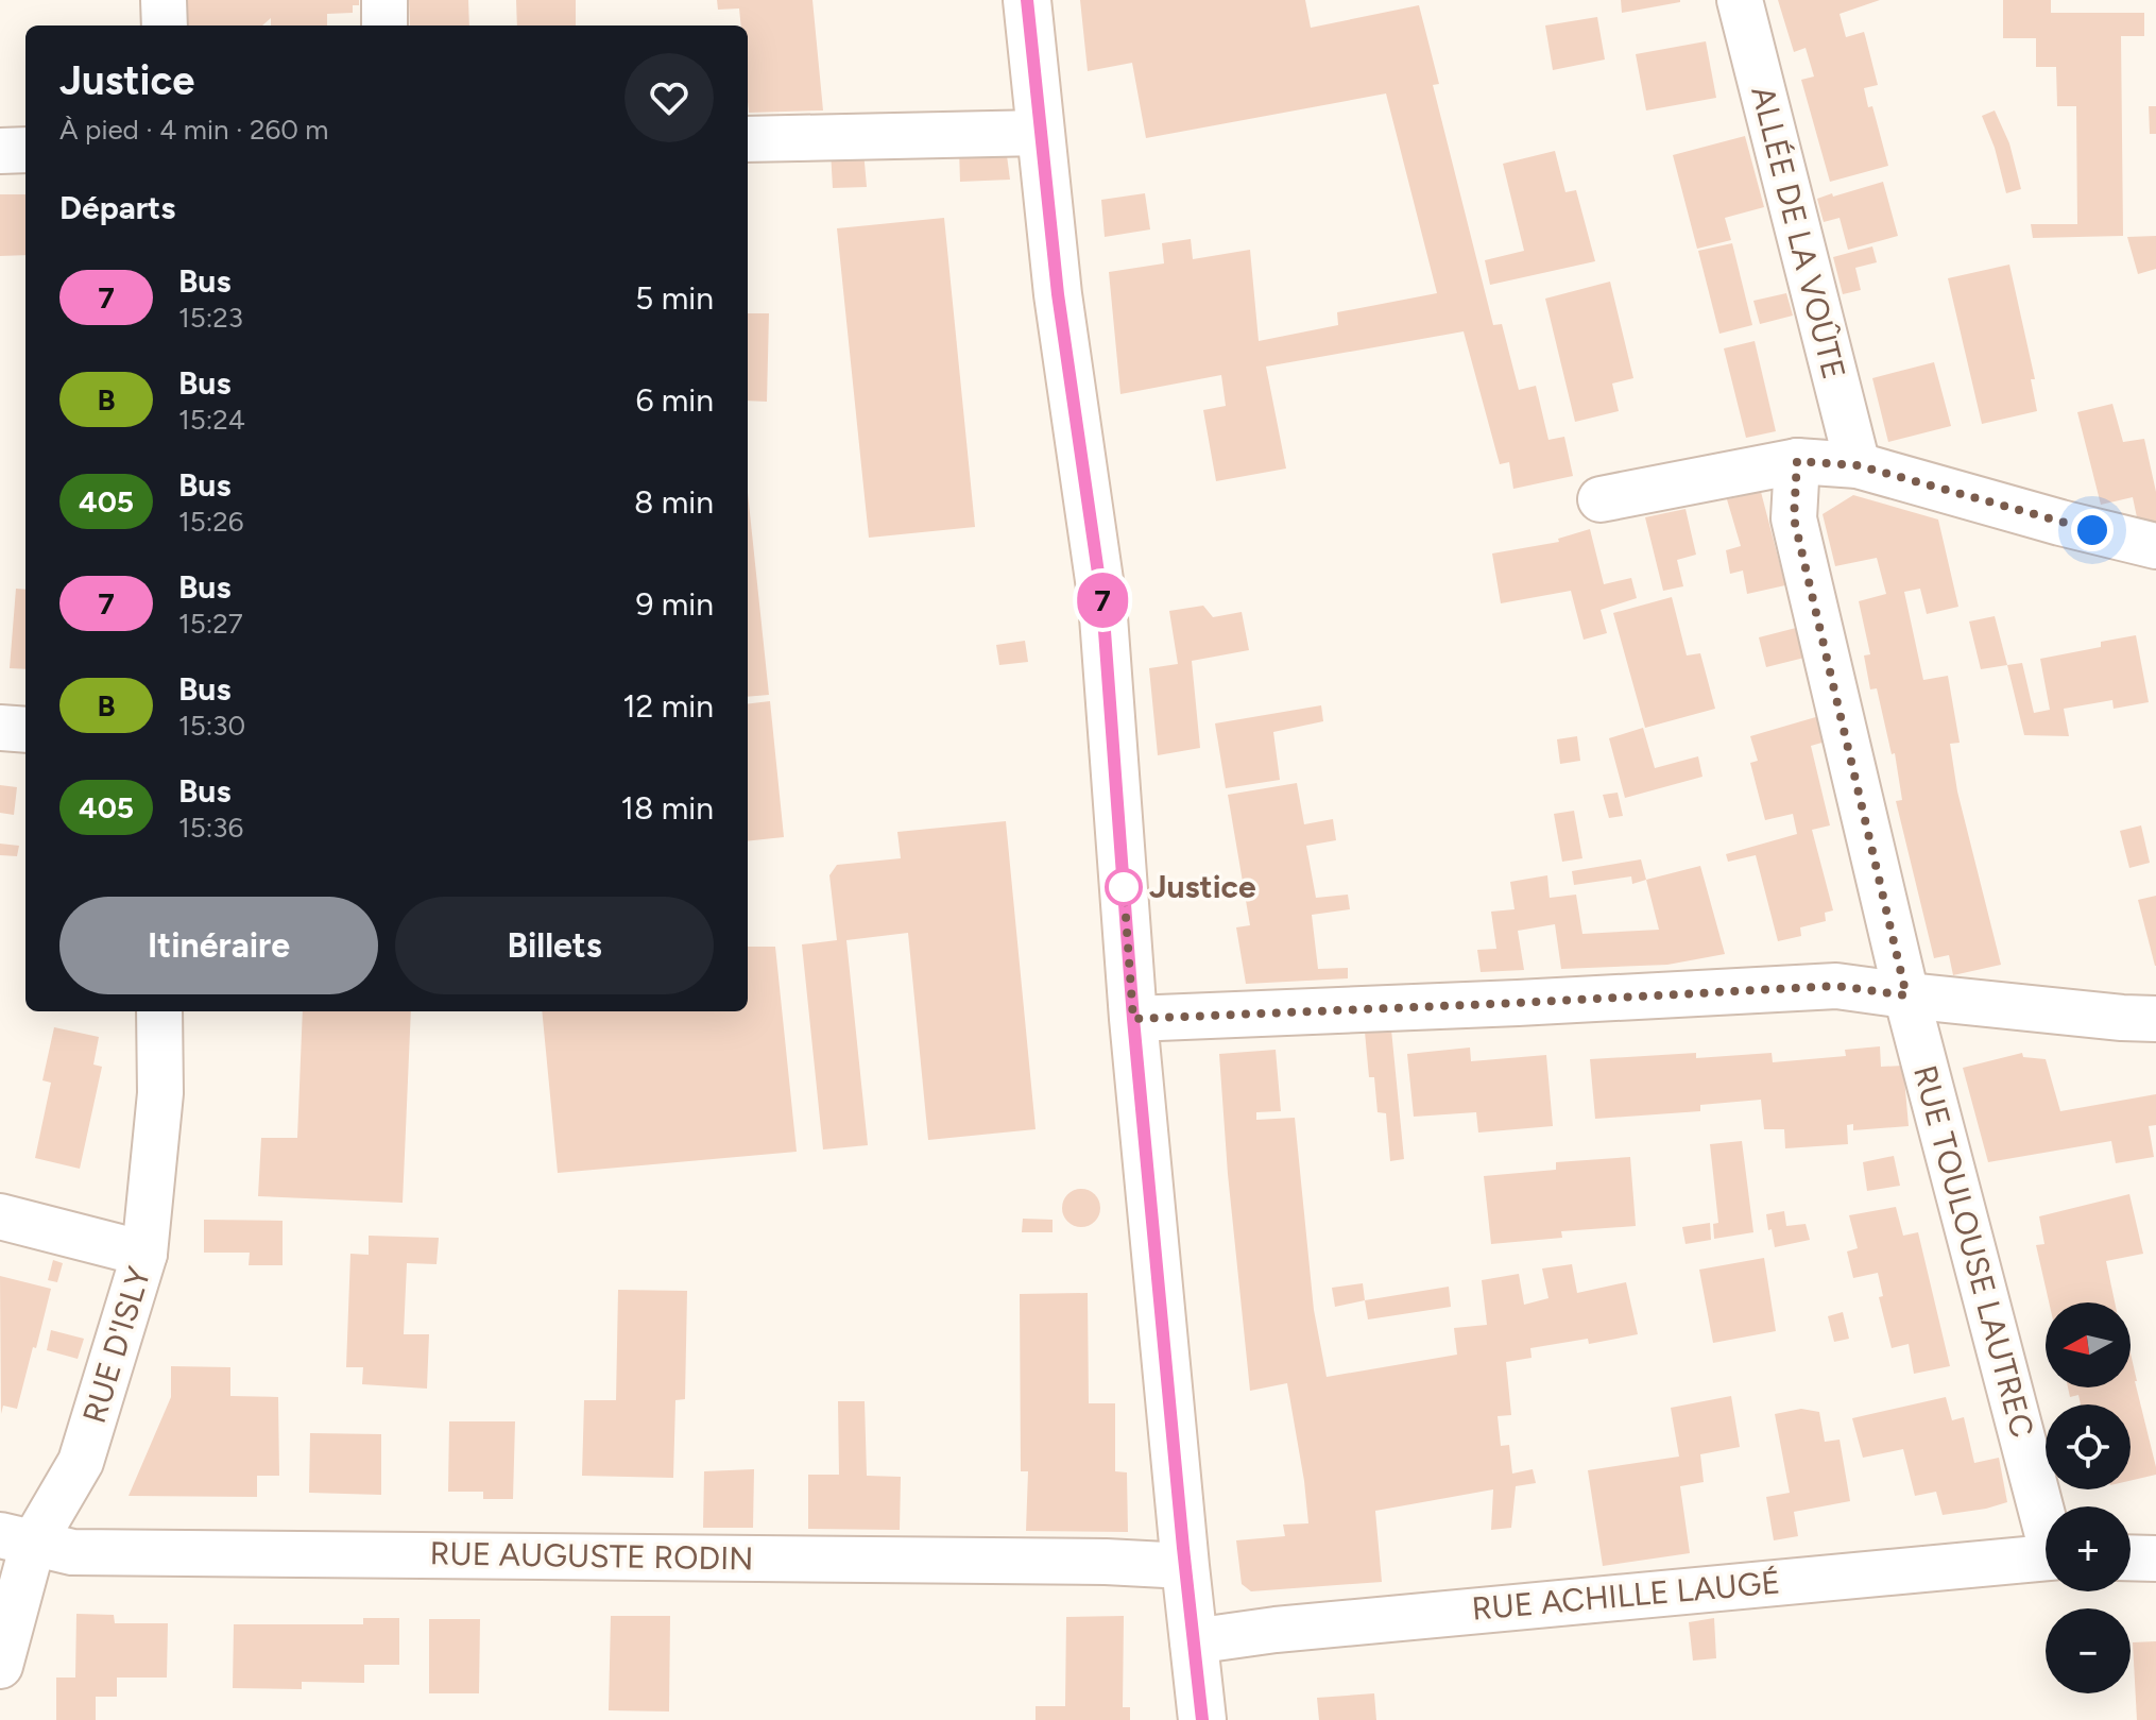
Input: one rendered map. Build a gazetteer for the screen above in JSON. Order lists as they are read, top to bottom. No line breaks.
{"streets":{"street":["ALLÉE DE LA VOÛTE","RUE TOULOUSE LAUTREC","RUE D'ISLY","RUE AUGUSTE RODIN","RUE ACHILLE LAUGÉ"]},"crossings":[["RUE D'ISLY","RUE AUGUSTE RODIN"]],"places":["Justice"],"lines":["bus line 7"],"north":"left","page":{"on_map":"7","heading":[["Justice","À pied · 4 min · 260 m"],"Départs"],"list":[{"mark":"7","name":"Bus","note":"15:23","value":"5 min"},{"mark":"B","name":"Bus","note":"15:24","value":"6 min"},{"mark":"405","name":"Bus","note":"15:26","value":"8 min"},{"mark":"7","name":"Bus","note":"15:27","value":"9 min"},{"mark":"B","name":"Bus","note":"15:30","value":"12 min"},{"mark":"405","name":"Bus","note":"15:36","value":"18 min"}],"buttons":["Itinéraire","Billets"],"map_buttons":["+","−"]}}
